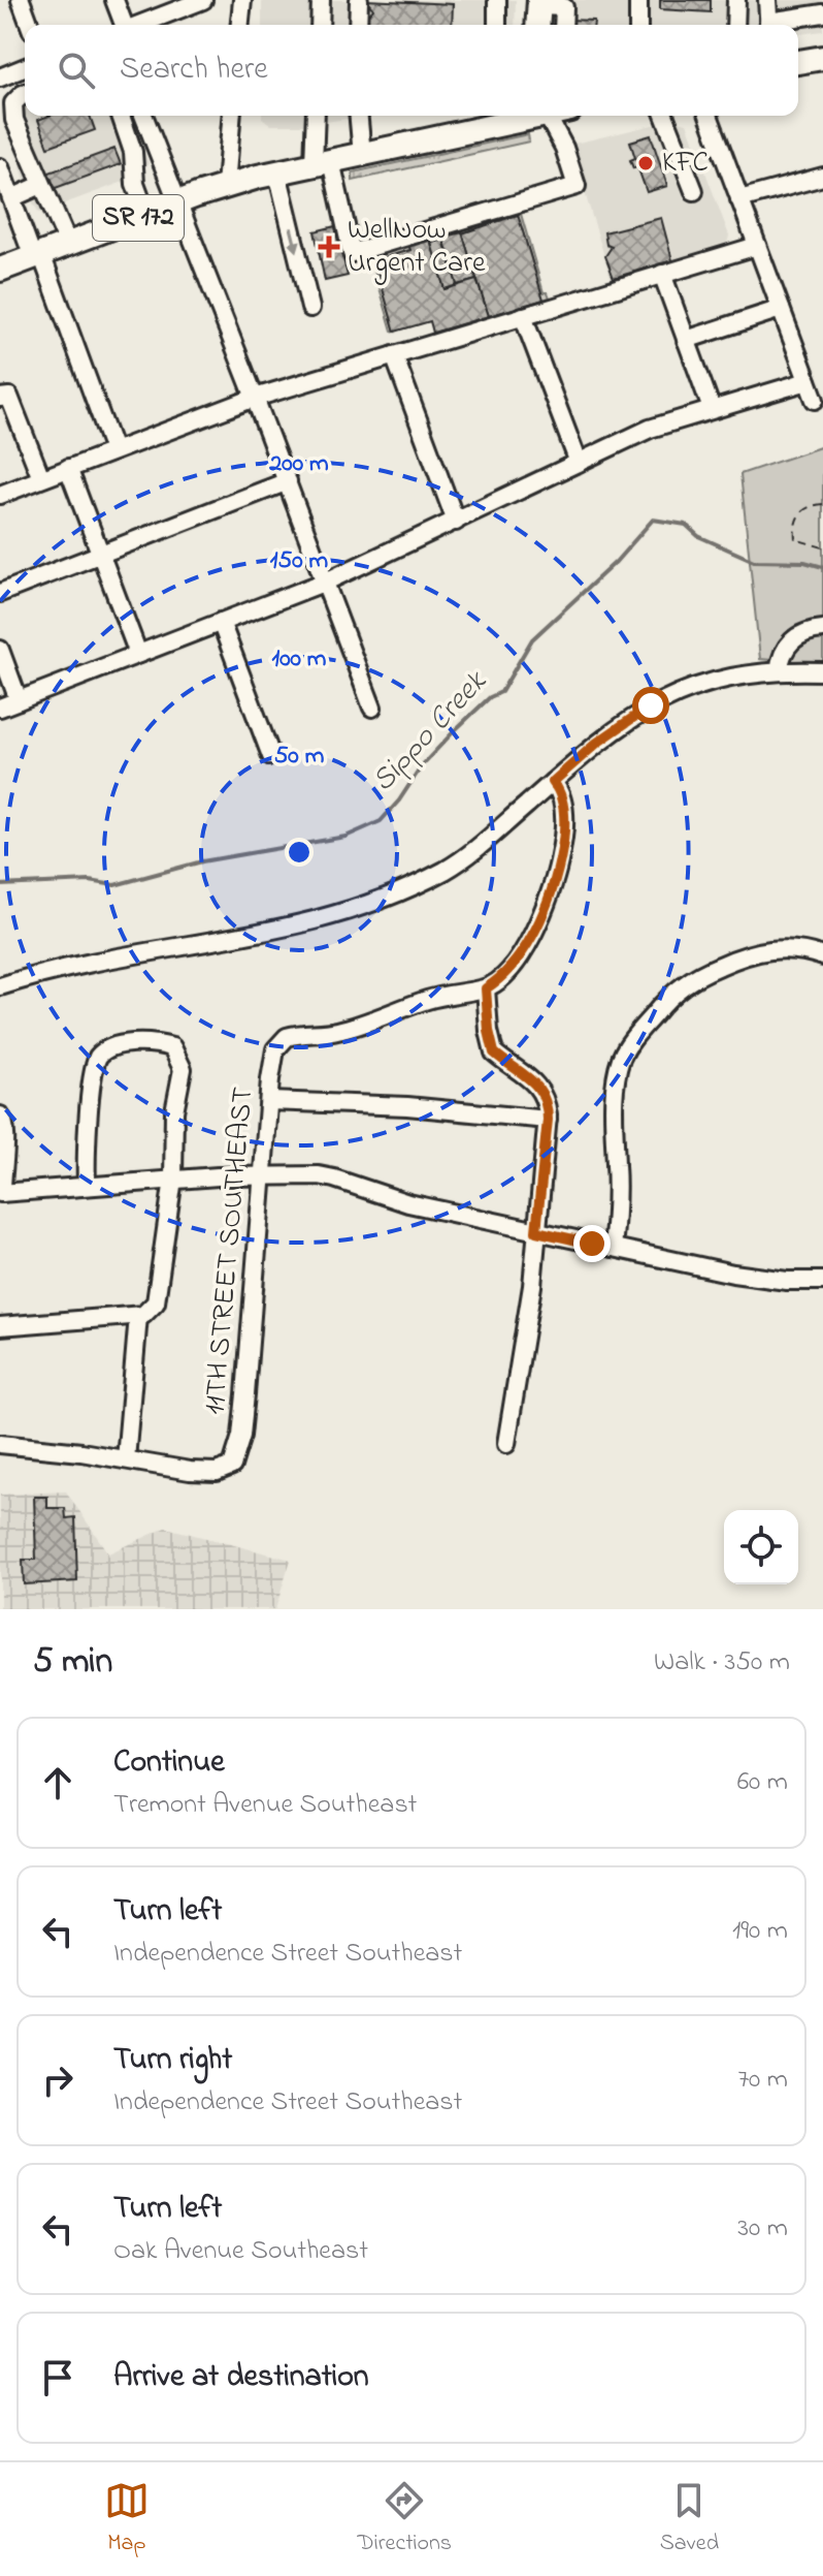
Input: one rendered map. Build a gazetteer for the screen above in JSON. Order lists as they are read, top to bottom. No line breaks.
{"streets":{"main road":["SR 172"],"street":["11TH STREET SOUTHEAST"]},"water":["Sippo Creek"],"places":{"other":["KFC"],"health":["WellNow Urgent Care"]},"page":{"search":"Search here","heading":["5 min","Walk · 350 m"],"list":[["Continue","Tremont Avenue Southeast","60 m"],["Turn left","Independence Street Southeast","190 m"],["Turn right","Independence Street Southeast","70 m"],["Turn left","Oak Avenue Southeast","30 m"],"Arrive at destination"],"nav":["Map","Directions","Saved"]},"rings":["200 m","150 m","100 m","50 m"]}
